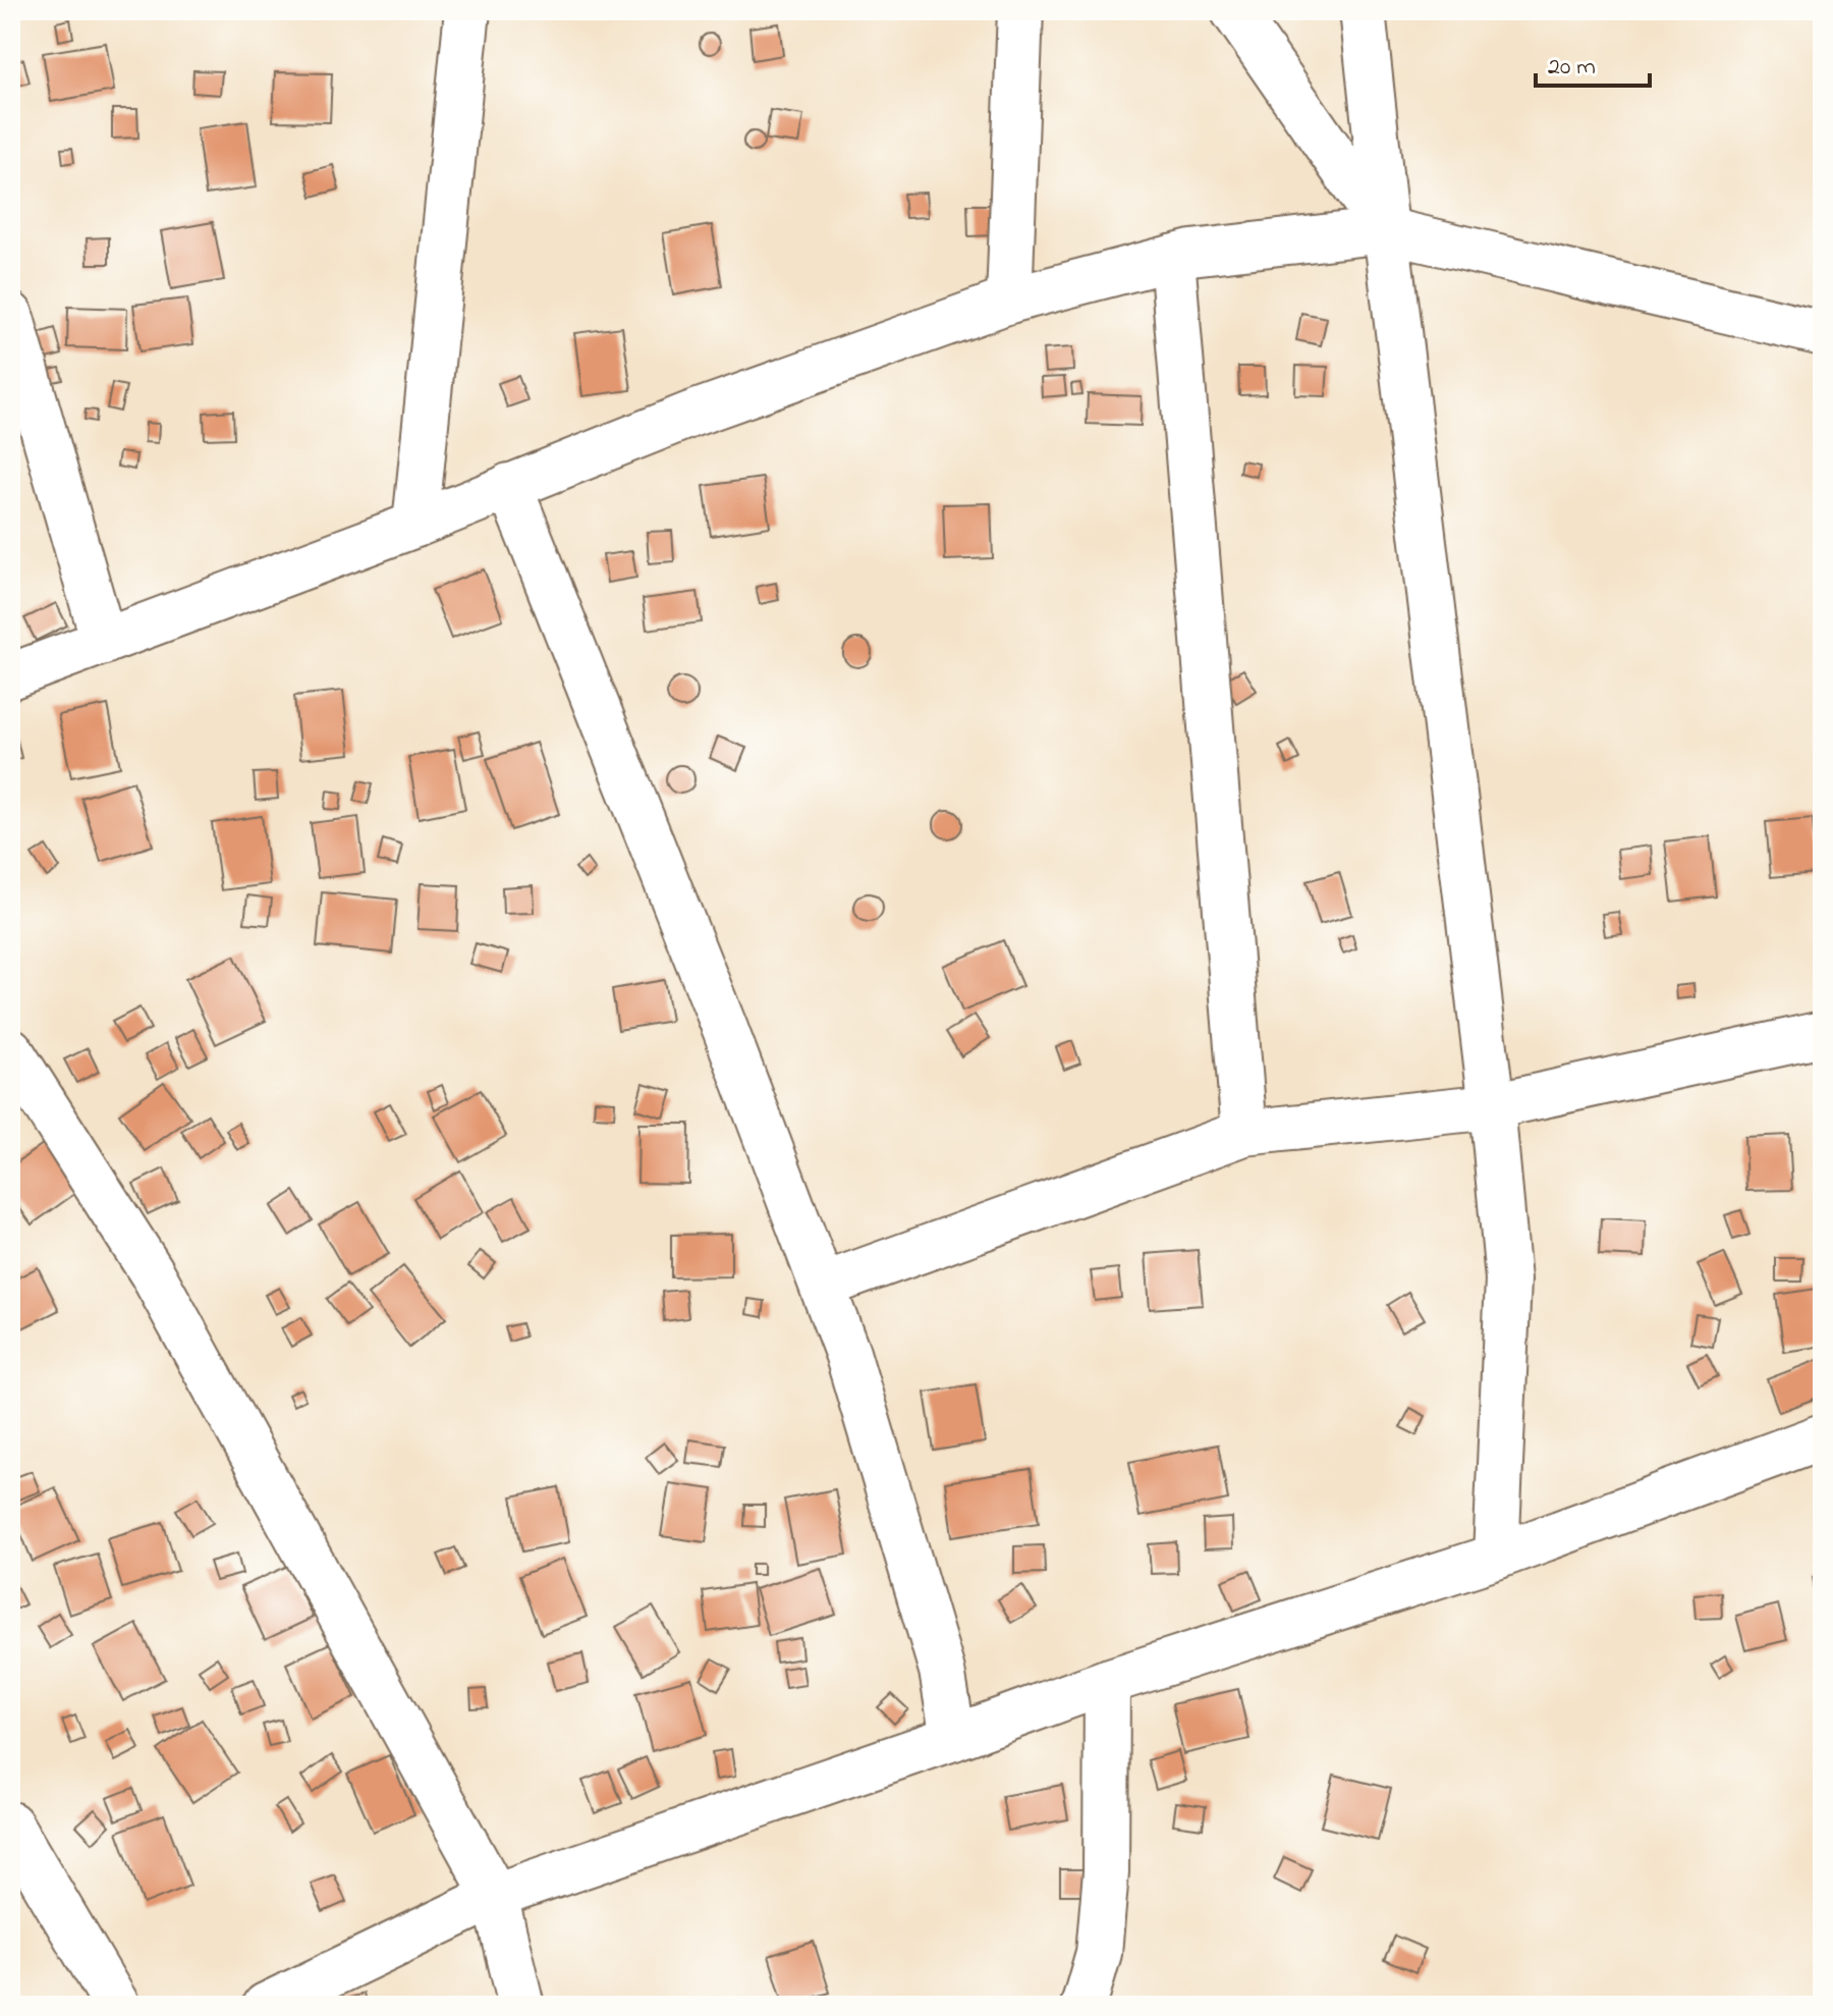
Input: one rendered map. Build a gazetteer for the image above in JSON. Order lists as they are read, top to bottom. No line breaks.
{"scale_bar":"20 m"}
